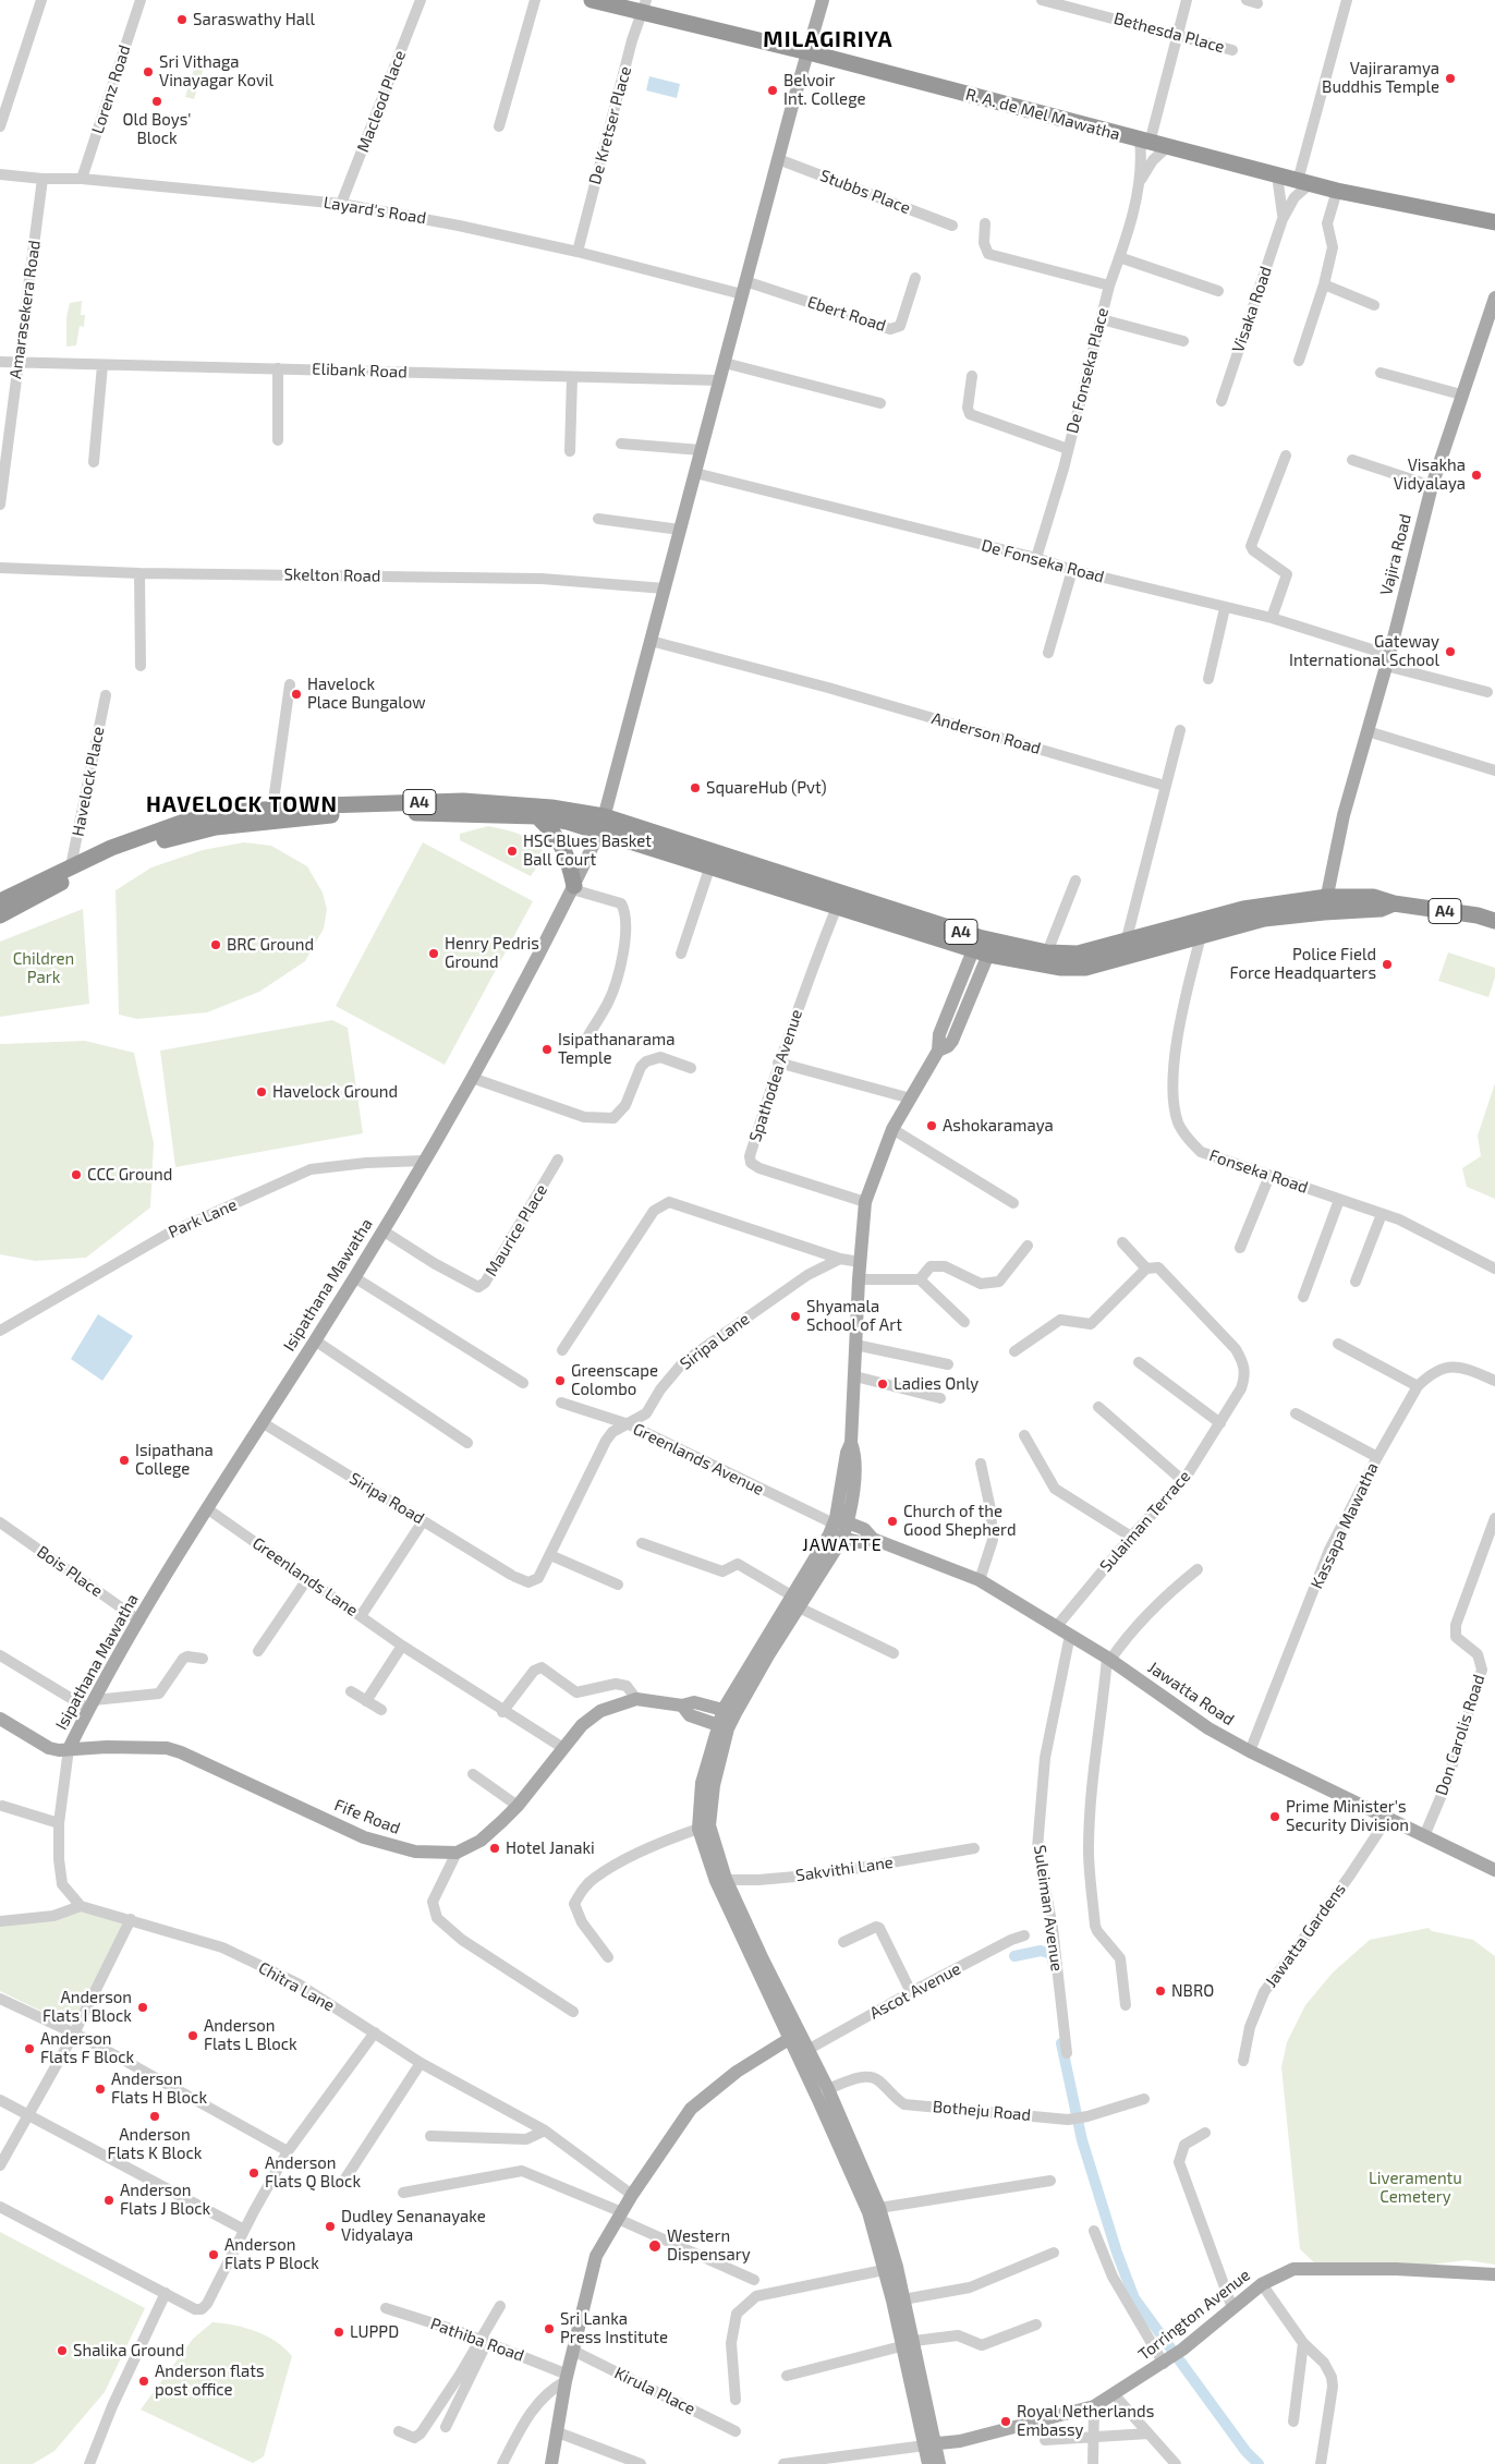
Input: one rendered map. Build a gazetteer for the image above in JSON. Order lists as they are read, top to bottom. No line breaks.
{"streets":{"highway":["R. A. de Mel Mawatha","A4"],"main road":["Vajira Road","Isipathana Mawatha","Jawatta Road","Fife Road","Torrington Avenue"],"street":["Bethesda Place","Lorenz Road","Macleod Place","De Kretser Place","Stubbs Place","Layard's Road","Amarasekera Road","Visaka Road","Ebert Road","Elibank Road","De Fonseka Place","De Fonseka Road","Skelton Road","Anderson Road","Havelock Place","Spathodea Avenue","Fonseka Road","Park Lane","Maurice Place","Siripa Lane","Greenlands Avenue","Siripa Road","Sulaiman Terrace","Kassapa Mawatha","Bois Place","Greenlands Lane","Don Carolis Road","Sakvithi Lane","Suleiman Avenue","Jawatta Gardens","Chitra Lane","Ascot Avenue","Botheju Road","Pathiba Road","Kirula Place"]},"crossings":[["Bethesda Place","De Fonseka Place"],["Lorenz Road","Layard's Road"],["Macleod Place","Layard's Road"],["R. A. de Mel Mawatha","De Kretser Place"],["R. A. de Mel Mawatha","Visaka Road"],["R. A. de Mel Mawatha","De Fonseka Place"],["R. A. de Mel Mawatha","Isipathana Mawatha"],["De Kretser Place","Layard's Road"],["Stubbs Place","Isipathana Mawatha"],["Layard's Road","Amarasekera Road"],["Layard's Road","Ebert Road"],["Layard's Road","Isipathana Mawatha"],["Amarasekera Road","Elibank Road"],["Ebert Road","Isipathana Mawatha"],["Elibank Road","Isipathana Mawatha"],["De Fonseka Place","De Fonseka Road"],["Vajira Road","De Fonseka Road"],["Vajira Road","A4"],["De Fonseka Road","Isipathana Mawatha"],["Skelton Road","Isipathana Mawatha"],["Anderson Road","Isipathana Mawatha"],["Havelock Place","A4"],["A4","Spathodea Avenue"],["A4","Fonseka Road"],["A4","Isipathana Mawatha"],["Park Lane","Isipathana Mawatha"],["Maurice Place","Isipathana Mawatha"],["Isipathana Mawatha","Siripa Road"],["Isipathana Mawatha","Bois Place"],["Isipathana Mawatha","Greenlands Lane"],["Isipathana Mawatha","Fife Road"],["Siripa Lane","Greenlands Avenue"],["Siripa Lane","Siripa Road"],["Greenlands Avenue","Jawatta Road"],["Sulaiman Terrace","Jawatta Road"],["Kassapa Mawatha","Jawatta Road"],["Greenlands Lane","Fife Road"],["Jawatta Road","Don Carolis Road"],["Jawatta Road","Suleiman Avenue"],["Jawatta Road","Jawatta Gardens"]],"districts":["MILAGIRIYA","HAVELOCK TOWN","JAWATTE"],"parks":["Children Park","Liveramentu Cemetery"],"places":["Saraswathy Hall","Sri Vithaga Vinayagar Kovil","Vajiraramya Buddhis Temple","Belvoir Int. College","Old Boys' Block","Visakha Vidyalaya","Gateway International School","Havelock Place Bungalow","SquareHub (Pvt)","HSC Blues Basket Ball Court","BRC Ground","Henry Pedris Ground","Police Field Force Headquarters","Isipathanarama Temple","Havelock Ground","Ashokaramaya","CCC Ground","Shyamala School of Art","Greenscape Colombo","Ladies Only","Isipathana College","Church of the Good Shepherd","Prime Minister's Security Division","Hotel Janaki","NBRO","Anderson Flats I Block","Anderson Flats L Block","Anderson Flats F Block","Anderson Flats H Block","Anderson Flats K Block","Anderson Flats Q Block","Anderson Flats J Block","Dudley Senanayake Vidyalaya","Western Dispensary","Anderson Flats P Block","Sri Lanka Press Institute","LUPPD","Shalika Ground","Anderson flats post office","Royal Netherlands Embassy"]}
